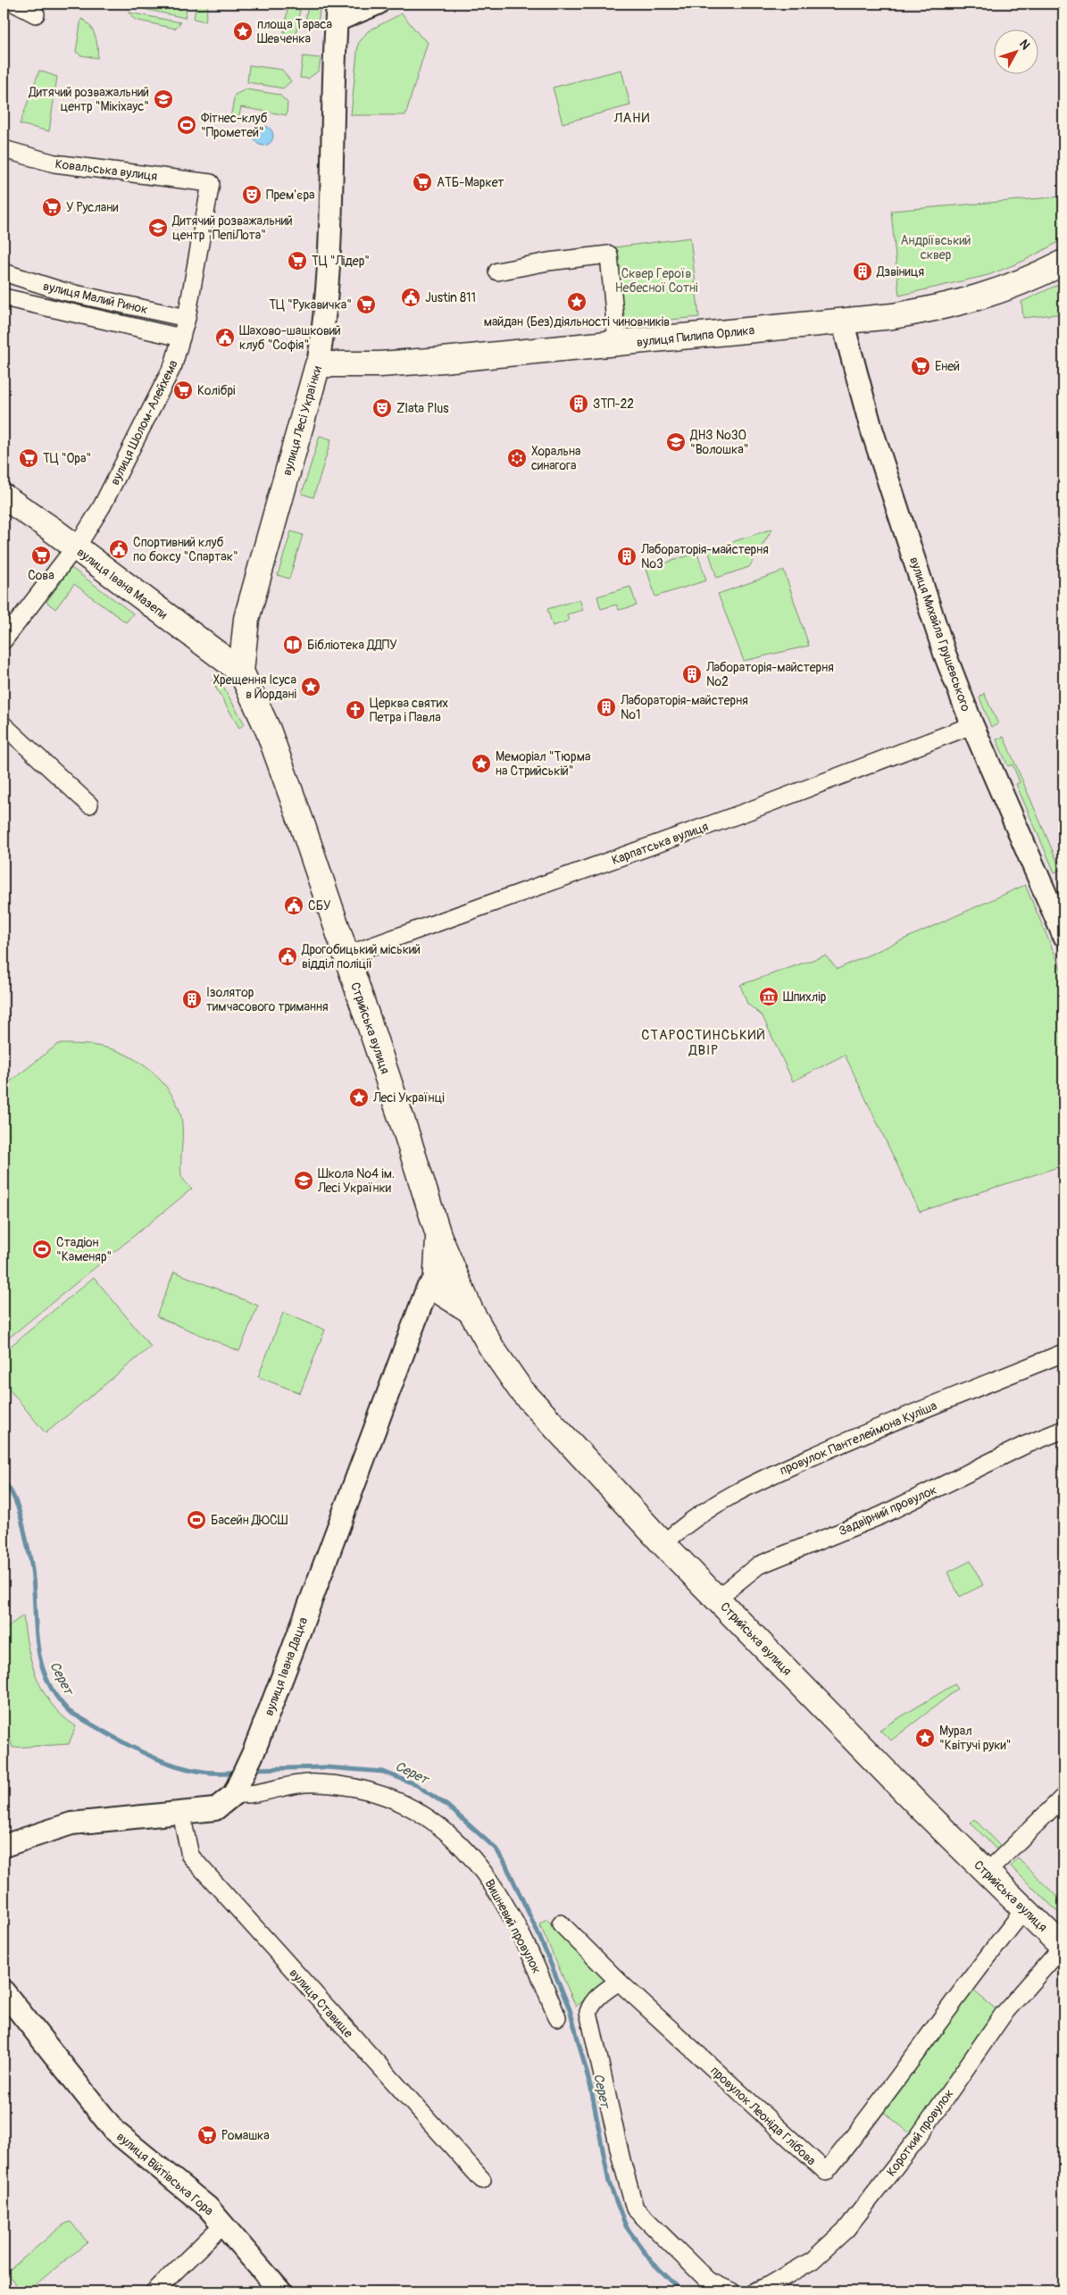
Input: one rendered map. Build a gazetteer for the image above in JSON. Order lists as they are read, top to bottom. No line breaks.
{"streets":{"main road":["вулиця Пилипа Орлика","вулиця Лесі Українки","вулиця Івана Мазепи","Стрийська вулиця"],"street":["Ковальська вулиця","вулиця Малий Ринок","вулиця Шолом-Алейхема","вулиця Михайла Грушевського","Карпатська вулиця","провулок Пантелеймона Куліша","Задвірний провулок","вулиця Івана Дацка","Вишневий провулок","вулиця Ставище","провулок Леоніда Глібова","Короткий провулок","вулиця Війтівська Гора"]},"crossings":[["Ковальська вулиця","вулиця Шолом-Алейхема"],["вулиця Малий Ринок","вулиця Шолом-Алейхема"],["вулиця Пилипа Орлика","вулиця Лесі Українки"],["вулиця Пилипа Орлика","вулиця Михайла Грушевського"],["вулиця Лесі Українки","вулиця Івана Мазепи"],["вулиця Лесі Українки","Стрийська вулиця"],["вулиця Шолом-Алейхема","вулиця Івана Мазепи"],["вулиця Івана Мазепи","Стрийська вулиця"],["вулиця Михайла Грушевського","Карпатська вулиця"],["Карпатська вулиця","Стрийська вулиця"],["Стрийська вулиця","провулок Пантелеймона Куліша"],["Стрийська вулиця","Задвірний провулок"],["Стрийська вулиця","вулиця Івана Дацка"],["Стрийська вулиця","провулок Леоніда Глібова"],["Стрийська вулиця","Короткий провулок"],["вулиця Івана Дацка","Вишневий провулок"],["вулиця Івана Дацка","вулиця Ставище"]],"districts":["ЛАНИ","СТАРОСТИНСЬКИЙ ДВІР"],"water":["Серет"],"parks":["Андріївський сквер","Сквер Героїв Небесної Сотні"],"places":{"place":["площа Тараса Шевченка","майдан (Без)діяльності чиновників","Хрещення Ісуса в Йордані","Меморіал \"Тюрма на Стрийській\"","Лесі Українці","Мурал \"Квітучі руки\""],"school or university":["Дитячий розважальний центр \"Мікіхаус\"","Дитячий розважальний центр \"ПепіЛота\"","ДНЗ №30 \"Волошка\"","Школа №4 ім. Лесі Українки"],"sports":["Фітнес-клуб \"Прометей\"","Стадіон \"Каменяр\"","Басейн ДЮСШ"],"supermarket":["АТБ-Маркет","У Руслани","ТЦ \"Лідер\"","ТЦ \"Рукавичка\"","Еней","Колібрі","ТЦ \"Ора\"","Сова","Ромашка"],"theatre":["Прем'єра","Zlata Plus"],"building":["Дзвіниця","ЗТП-22","Лабораторія-майстерня №3","Лабораторія-майстерня №2","Лабораторія-майстерня №1","Ізолятор тимчасового тримання"],"public building":["Justin 811","Шахово-шашковий клуб \"Софія\"","Спортивний клуб по боксу \"Спартак\"","СБУ","Дрогобицький міський відділ поліції"],"synagogue":["Хоральна синагога"],"library":["Бібліотека ДДПУ"],"church":["Церква святих Петра і Павла"],"museum":["Шпихлір"]},"north":"top right"}
